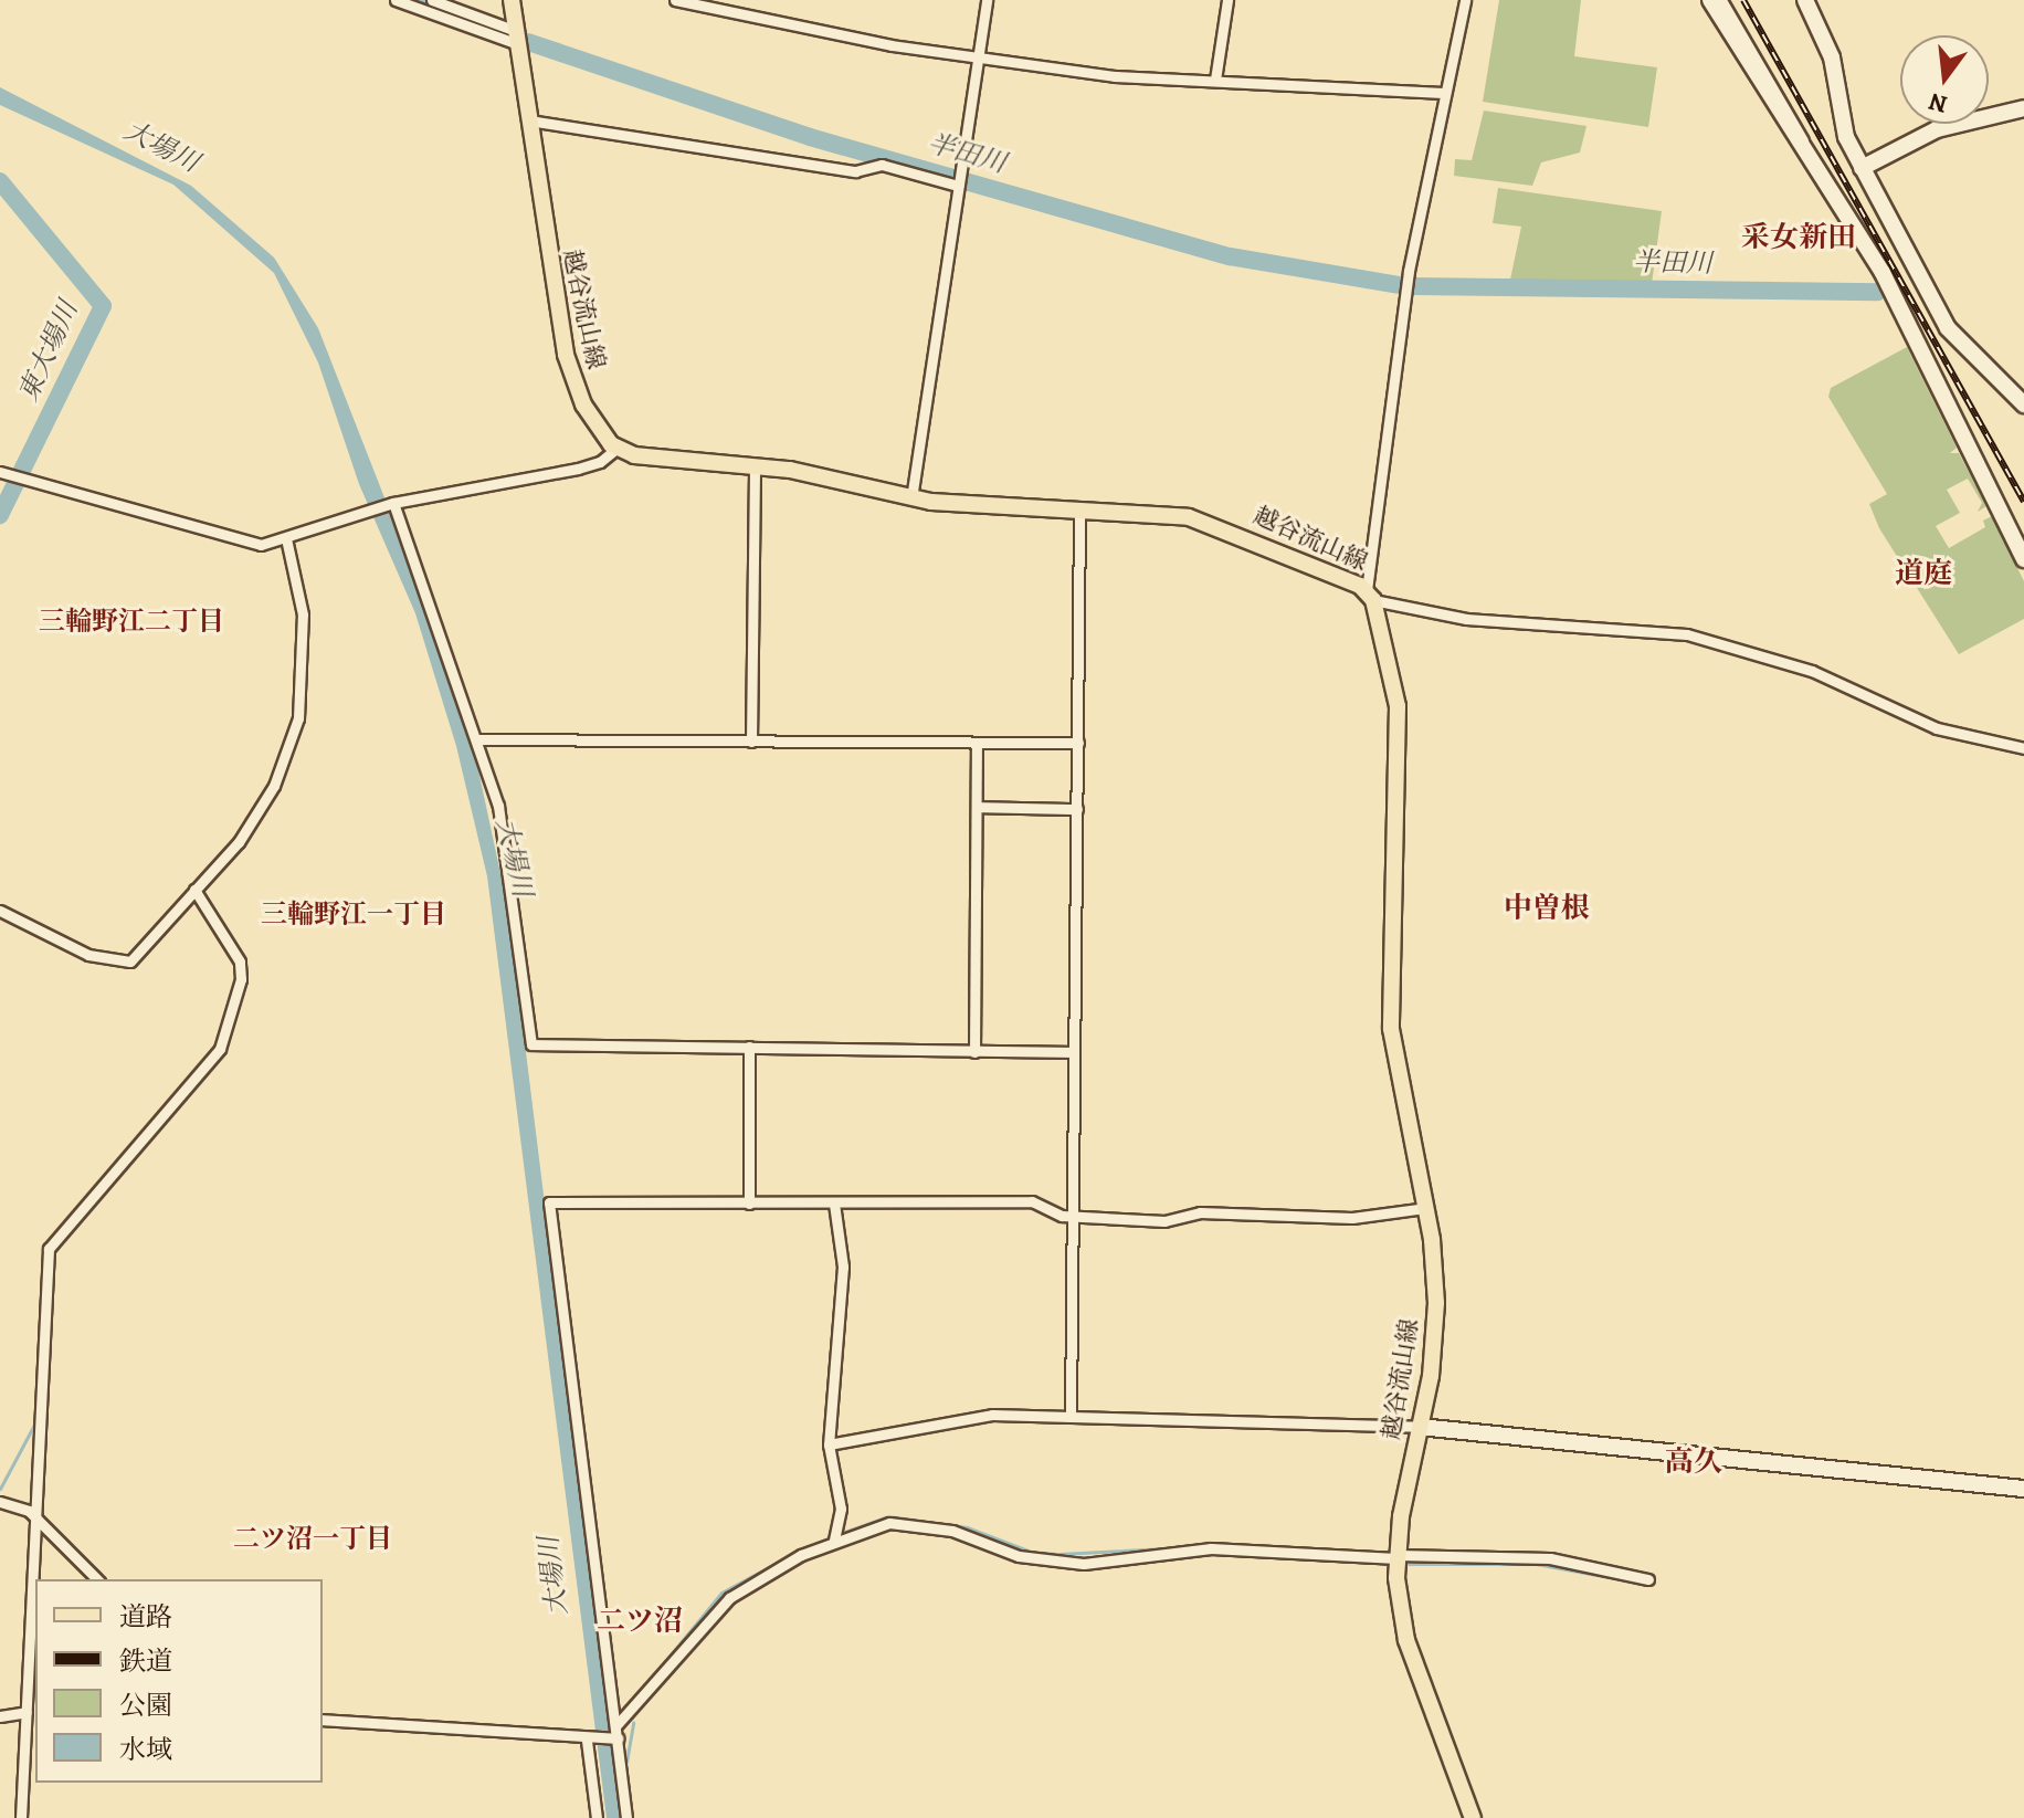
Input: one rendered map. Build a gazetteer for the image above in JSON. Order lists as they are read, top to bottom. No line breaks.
{"streets":{"main road":["越谷流山線"]},"districts":["采女新田","道庭","三輪野江二丁目","中曽根","三輪野江一丁目","高久","二ツ沼一丁目","二ツ沼"],"water":["大場川","半田川","東大場川"],"legend":["道路","鉄道","公園","水域"],"north":"bottom"}
